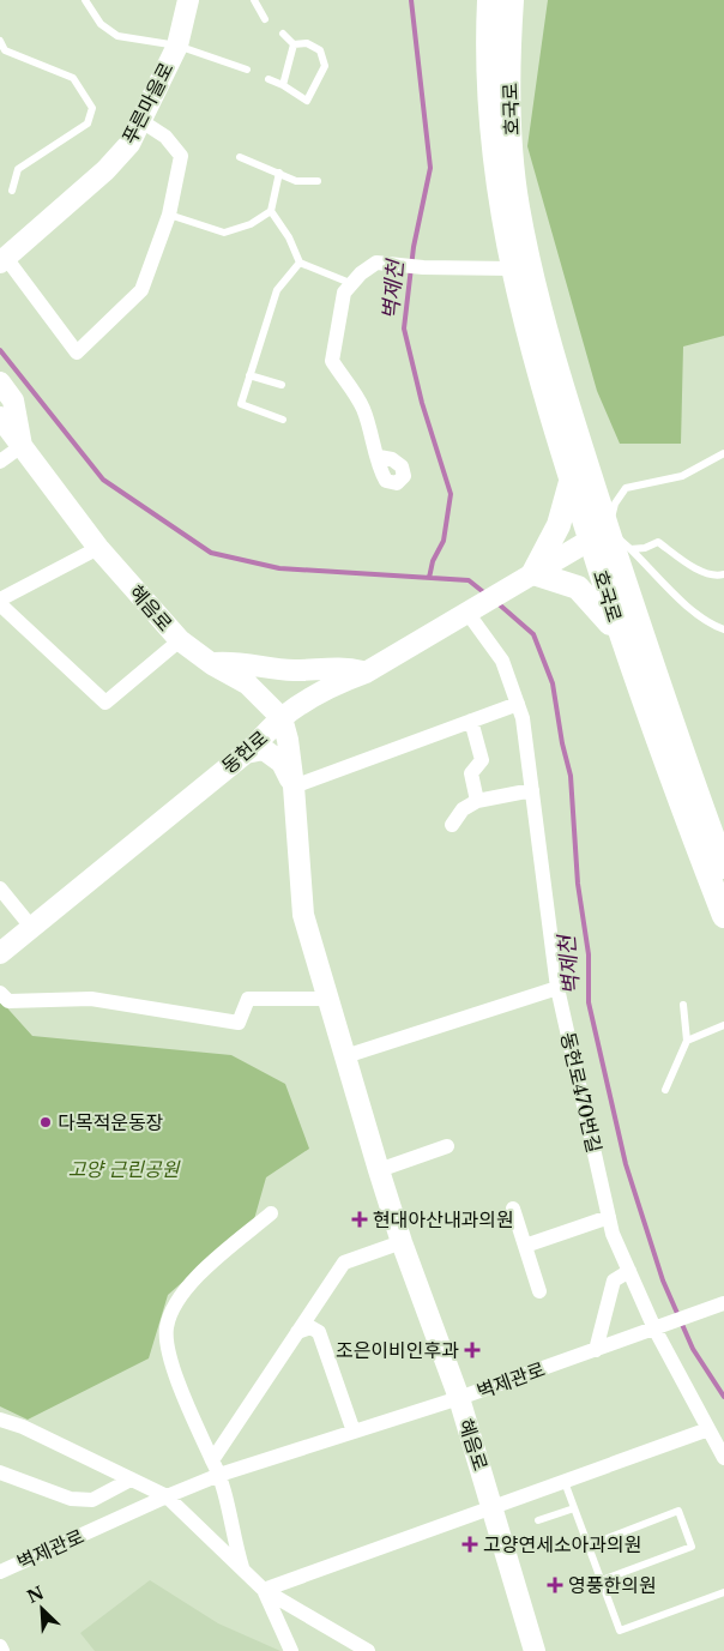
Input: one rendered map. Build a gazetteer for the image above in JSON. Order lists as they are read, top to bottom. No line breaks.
{"streets":{"main road":["푸른마을로","호국로","혜음로","동헌로"],"street":["동헌로470번길","벽제관로"]},"crossings":[["혜음로","동헌로"],["혜음로","벽제관로"],["동헌로","동헌로470번길"],["동헌로470번길","벽제관로"]],"water":["벽제천"],"parks":["고양 근린공원"],"places":{"other":["다목적운동장"],"health":["현대아산내과의원","조은이비인후과","고양연세소아과의원","영풍한의원"]},"north":"top left"}
